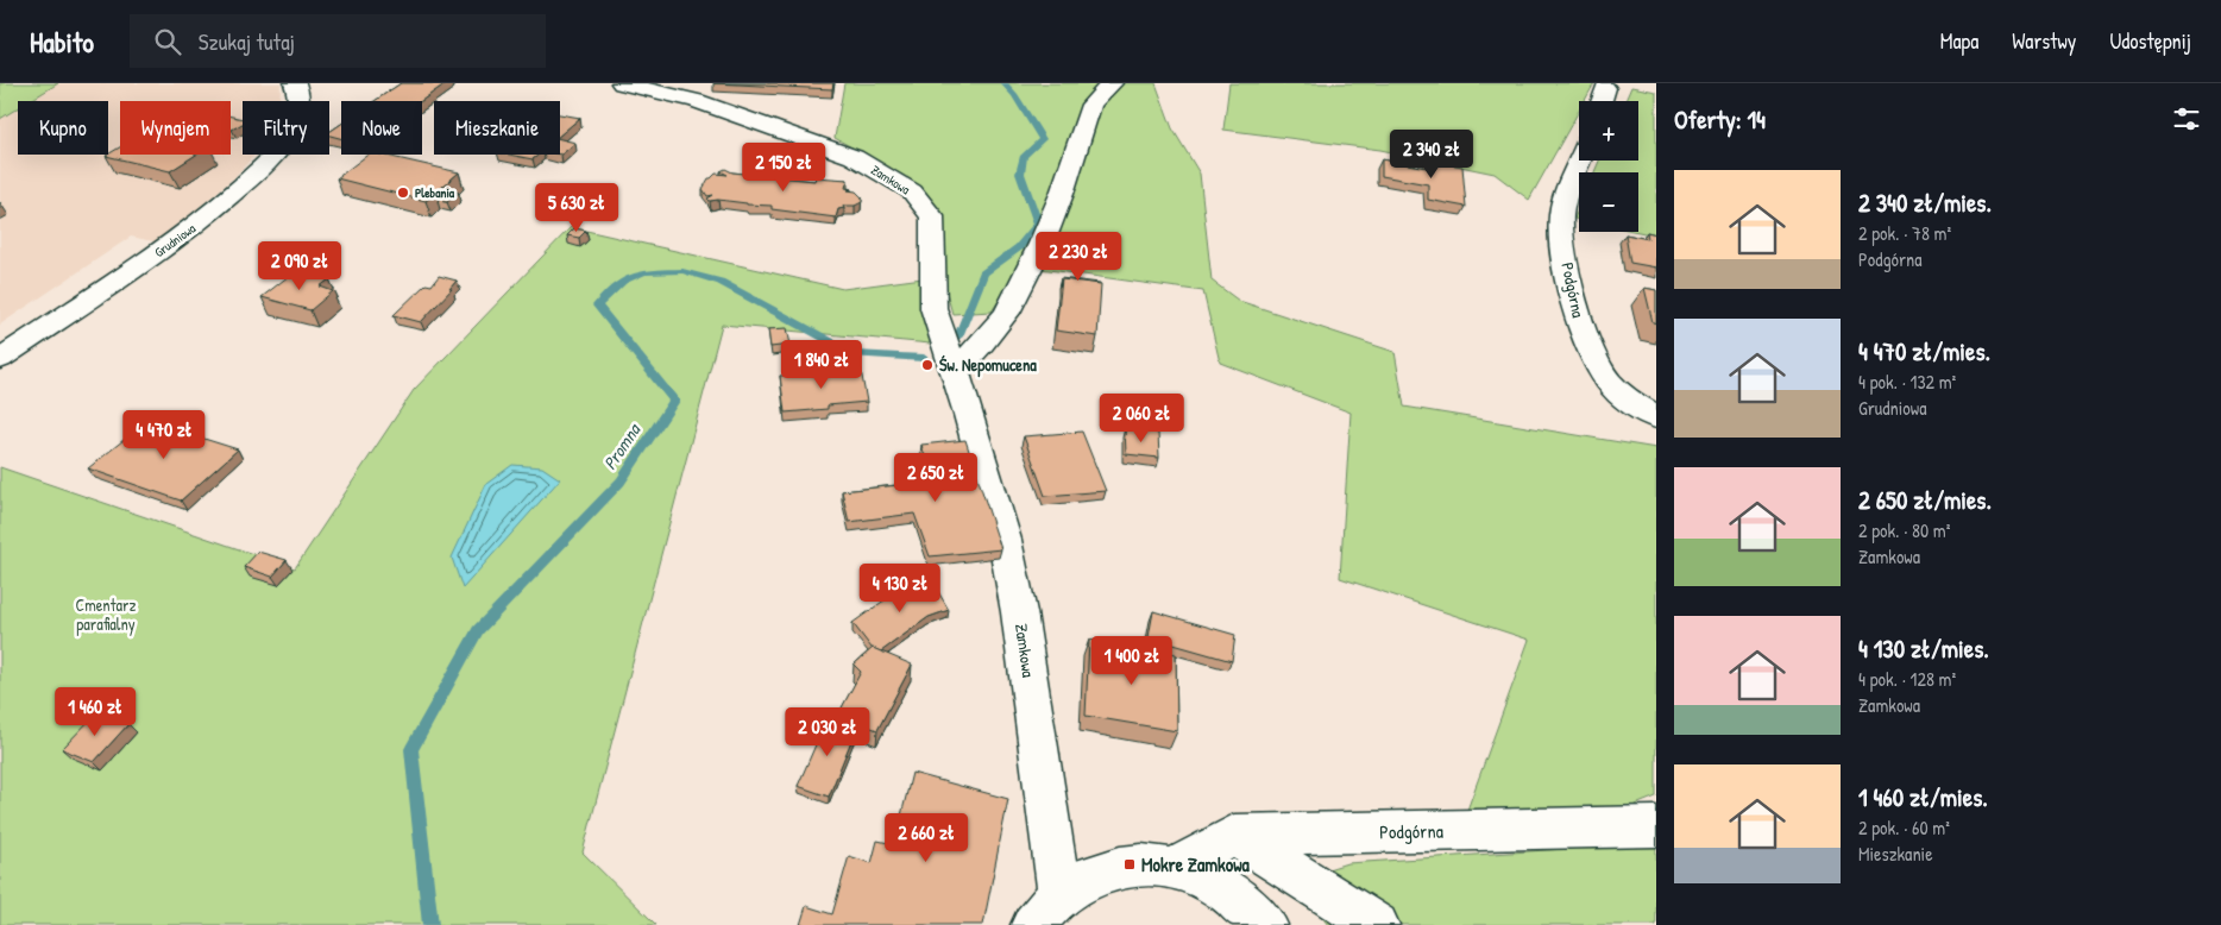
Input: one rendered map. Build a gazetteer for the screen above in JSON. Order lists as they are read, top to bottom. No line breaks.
{"streets":{"street":["Zamkowa","Grudniowa","Podgórna"]},"water":["Promna"],"parks":["Cmentarz parafialny"],"places":{"other":["Plebania","Św. Nepomucena"],"transit":["Mokre Zamkowa"]},"page":{"header":"Habito","search":"Szukaj tutaj","nav":["Mapa","Warstwy","Udostępnij"],"heading":"Oferty: 14","map_buttons":["+","−"],"chip":["Kupno","Wynajem","Filtry","Nowe","Mieszkanie"],"price":["2 340 zł","2 150 zł","5 630 zł","2 230 zł","2 090 zł","1 840 zł","2 060 zł","4 470 zł","2 650 zł","4 130 zł","1 400 zł","1 460 zł","2 030 zł","2 660 zł"],"list":[{"name":"2 340 zł/mies.","note":"2 pok. · 78 m² · Podgórna"},{"name":"4 470 zł/mies.","note":"4 pok. · 132 m² · Grudniowa"},{"name":"2 650 zł/mies.","note":"2 pok. · 80 m² · Zamkowa"},{"name":"4 130 zł/mies.","note":"4 pok. · 128 m² · Zamkowa"},{"name":"1 460 zł/mies.","note":"2 pok. · 60 m² · Mieszkanie"}]}}
